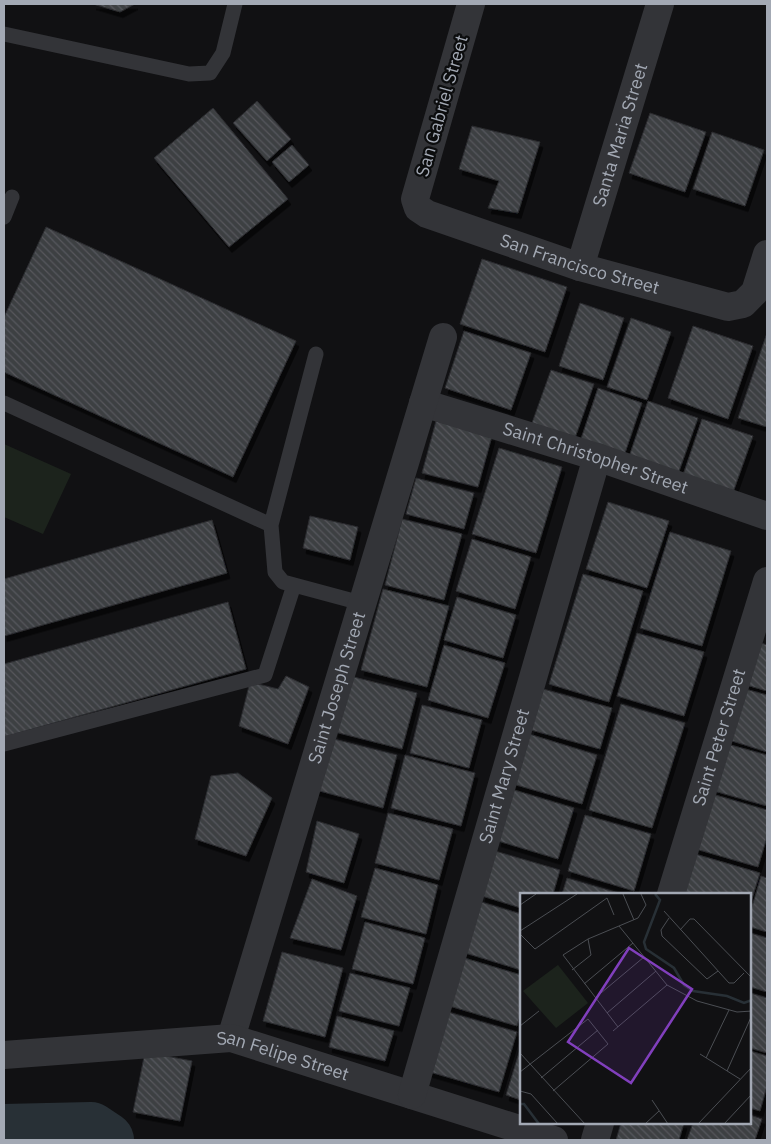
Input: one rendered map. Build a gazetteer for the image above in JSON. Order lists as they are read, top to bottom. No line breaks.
{"streets":{"street":["San Gabriel Street","Santa Maria Street","San Francisco Street","Saint Christopher Street","Saint Joseph Street","Saint Peter Street","Saint Mary Street","San Felipe Street"]},"crossings":[["San Gabriel Street","San Francisco Street"],["Santa Maria Street","San Francisco Street"],["Saint Christopher Street","Saint Joseph Street"],["Saint Christopher Street","Saint Mary Street"],["Saint Joseph Street","San Felipe Street"],["Saint Mary Street","San Felipe Street"]]}
